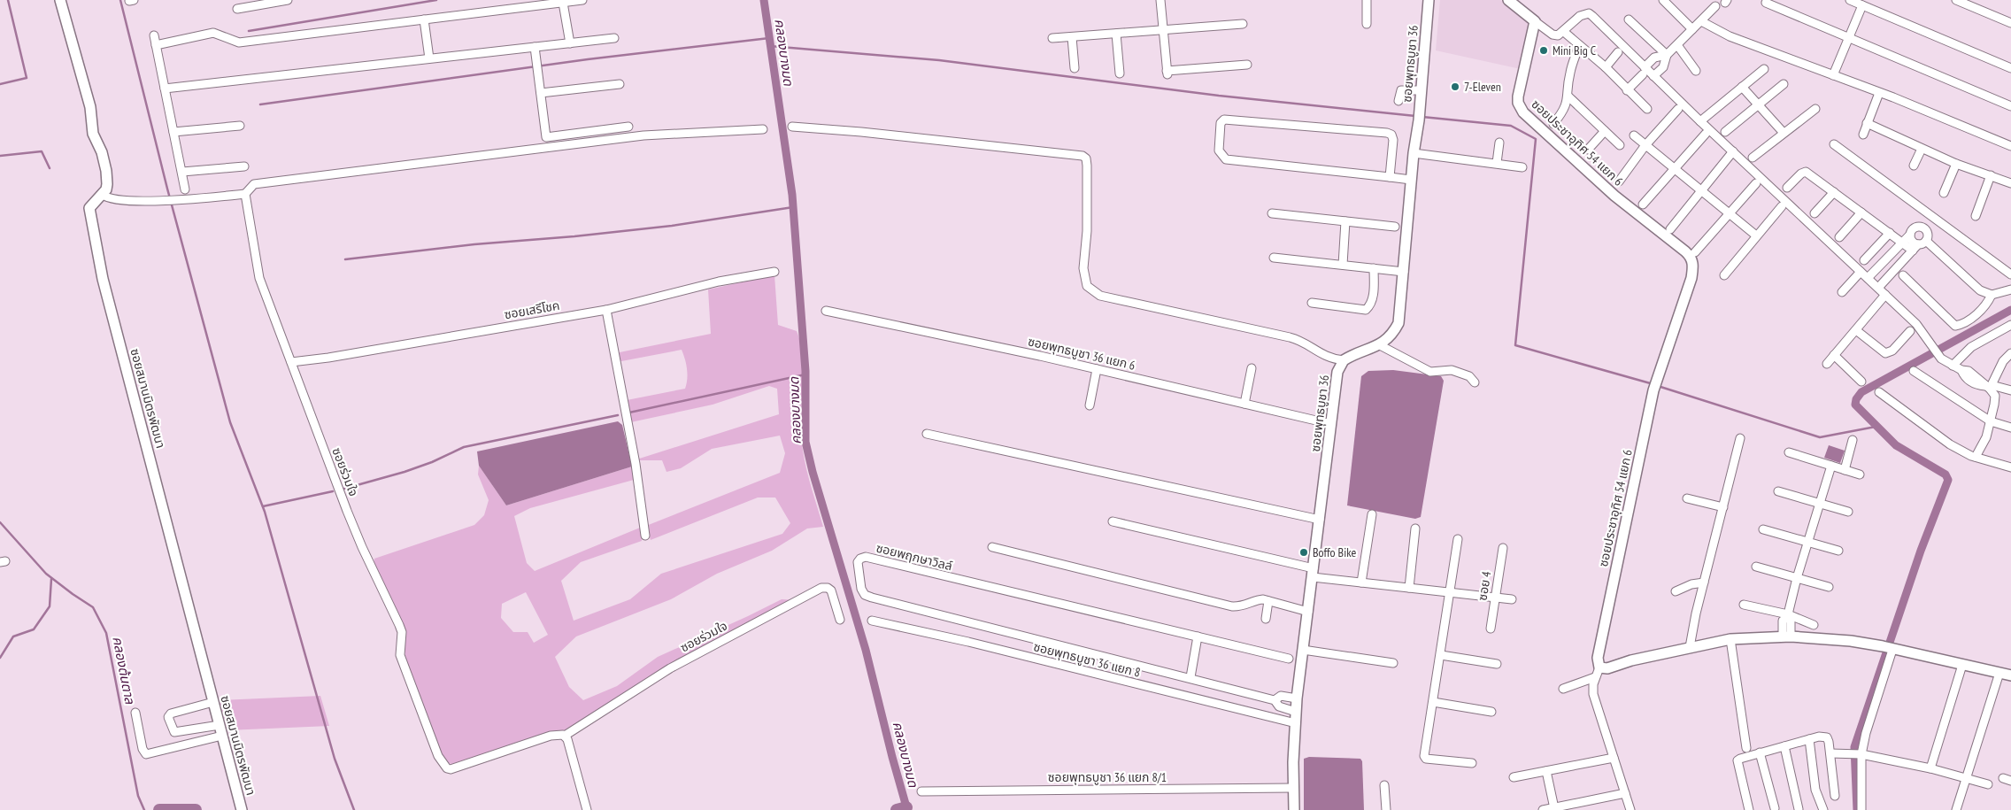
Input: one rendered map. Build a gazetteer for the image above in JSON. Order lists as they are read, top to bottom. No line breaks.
{"streets":{"street":["ซอยพุทธบูชา 36","ซอยประชาอุทิศ 54 แยก 6","ซอยเสรีโชค","ซอยพุทธบูชา 36 แยก 6","ซอยสมานมิตรพัฒนา","ซอยร่วมใจ","ซอยพฤกษาวิลล์","ซอย 4","ซอยพุทธบูชา 36 แยก 8","ซอยพุทธบูชา 36 แยก 8/1"]},"crossings":[["ซอยพุทธบูชา 36","ซอยพุทธบูชา 36 แยก 6"],["ซอยพุทธบูชา 36","ซอยพฤกษาวิลล์"],["ซอยพุทธบูชา 36","ซอยพุทธบูชา 36 แยก 8"],["ซอยพุทธบูชา 36","ซอยพุทธบูชา 36 แยก 8/1"],["ซอยเสรีโชค","ซอยร่วมใจ"]],"water":["คลองบางมด","คลองต้นตาล"],"places":["Mini Big C","7-Eleven","Boffo Bike"]}
